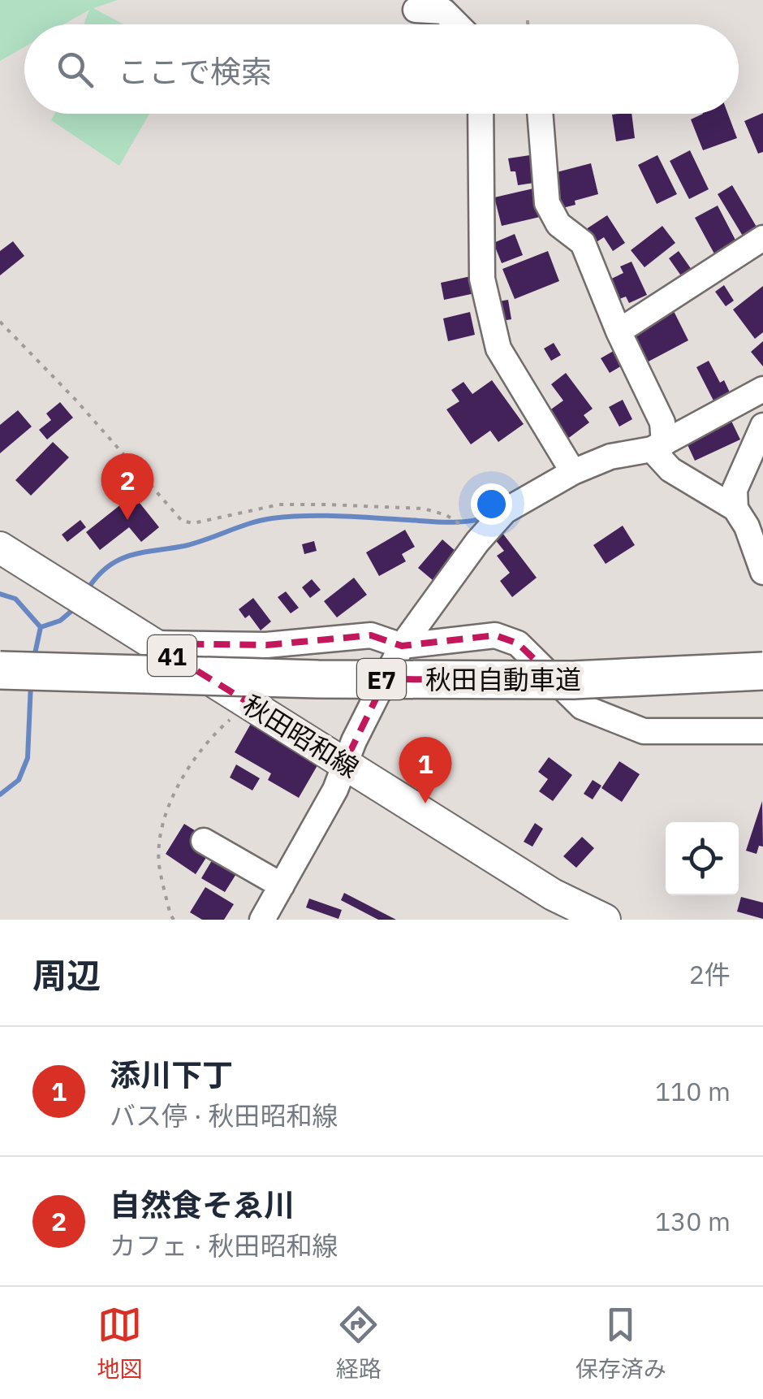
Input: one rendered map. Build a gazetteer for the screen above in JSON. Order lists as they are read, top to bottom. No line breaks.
{"streets":{"highway":["E7","秋田自動車道"],"main road":["41","秋田昭和線"]},"page":{"search":"ここで検索","pins":["2","1"],"heading":["周辺","2件"],"list":[{"mark":"1","name":"添川下丁","note":"バス停 · 秋田昭和線","value":"110 m"},{"mark":"2","name":"自然食そゑ川","note":"カフェ · 秋田昭和線","value":"130 m"}],"nav":["地図","経路","保存済み"]}}
